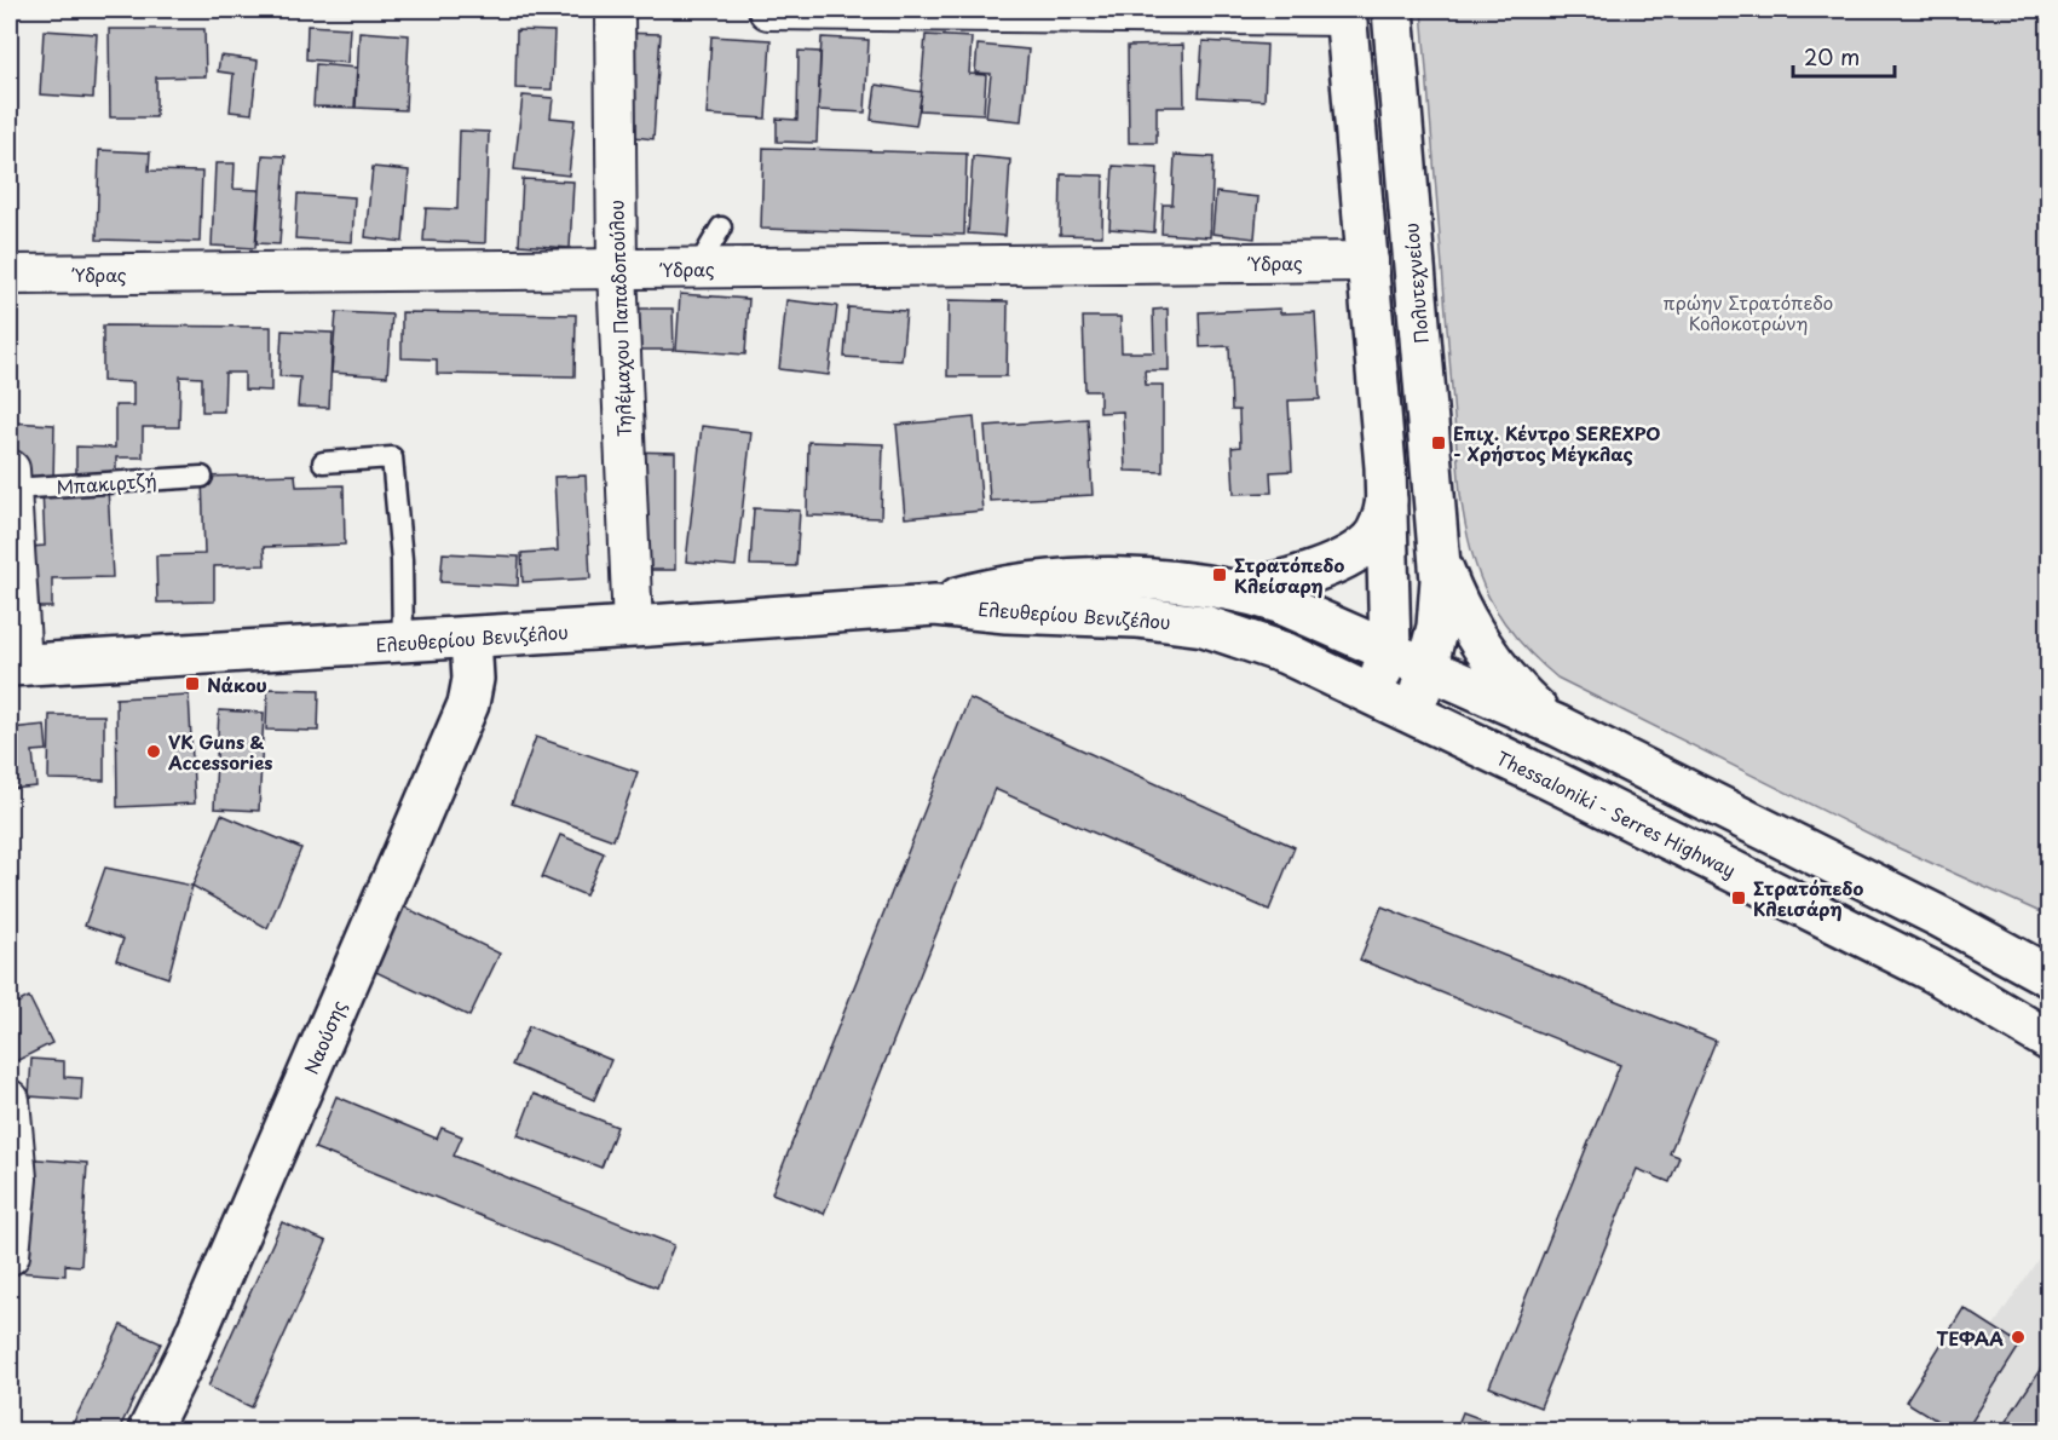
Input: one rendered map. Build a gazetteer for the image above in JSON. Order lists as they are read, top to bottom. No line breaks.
{"streets":{"main road":["Πολυτεχνείου","Ελευθερίου Βενιζέλου","Thessaloniki - Serres Highway","Ναούσης"],"street":["Ύδρας","Τηλέμαχου Παπαδοπούλου"],"lane":["Μπακιρτζή"]},"crossings":[["Ύδρας","Τηλέμαχου Παπαδοπούλου"],["Πολυτεχνείου","Thessaloniki - Serres Highway"],["Τηλέμαχου Παπαδοπούλου","Ελευθερίου Βενιζέλου"],["Ελευθερίου Βενιζέλου","Thessaloniki - Serres Highway"],["Ελευθερίου Βενιζέλου","Ναούσης"]],"parks":["πρώην Στρατόπεδο Κολοκοτρώνη"],"places":{"transit":["Επιχ. Κέντρο SEREXPO - Χρήστος Μέγκλας","Στρατόπεδο Κλείσαρη","Νάκου","Στρατόπεδο Κλεισάρη"],"other":["VK Guns & Accessories","ΤΕΦΑΑ"]},"scale_bar":"20 m"}
